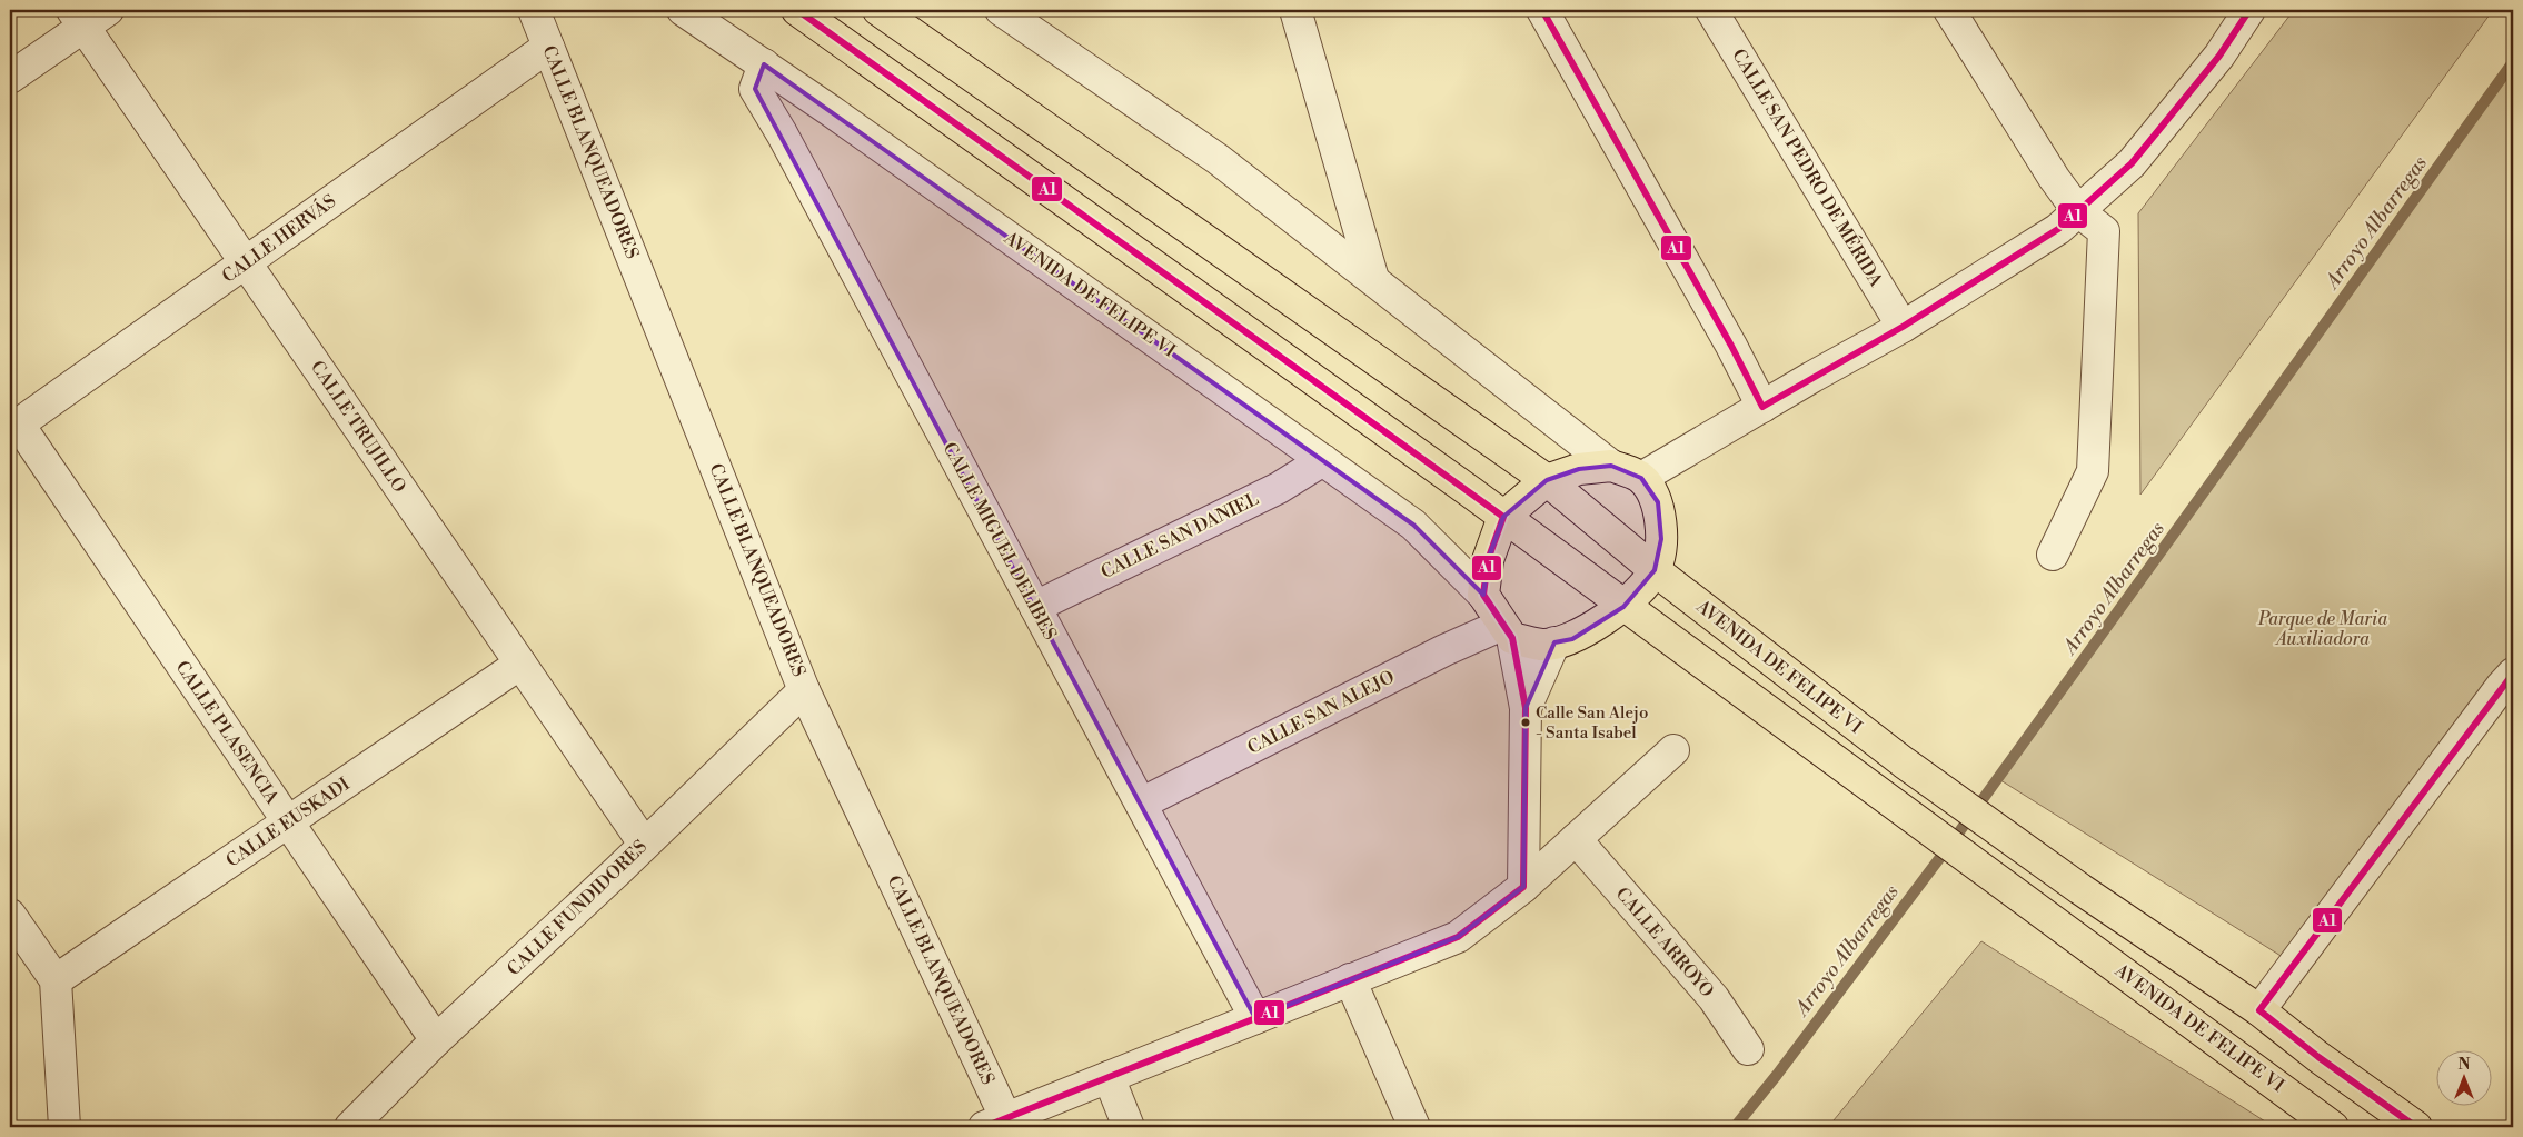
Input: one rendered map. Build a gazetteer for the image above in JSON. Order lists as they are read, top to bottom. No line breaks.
{"streets":{"highway":["AVENIDA DE FELIPE VI"],"street":["CALLE BLANQUEADORES","CALLE SAN PEDRO DE MÉRIDA","CALLE HERVÁS","CALLE TRUJILLO","CALLE SAN DANIEL","CALLE MIGUEL DELIBES","CALLE SAN ALEJO","CALLE PLASENCIA","CALLE EUSKADI","CALLE FUNDIDORES","CALLE ARROYO"]},"crossings":[["CALLE BLANQUEADORES","CALLE HERVÁS"],["CALLE BLANQUEADORES","CALLE FUNDIDORES"],["CALLE HERVÁS","CALLE TRUJILLO"],["CALLE HERVÁS","CALLE PLASENCIA"],["AVENIDA DE FELIPE VI","CALLE SAN DANIEL"],["AVENIDA DE FELIPE VI","CALLE MIGUEL DELIBES"],["CALLE TRUJILLO","CALLE EUSKADI"],["CALLE TRUJILLO","CALLE FUNDIDORES"],["CALLE SAN DANIEL","CALLE MIGUEL DELIBES"],["CALLE MIGUEL DELIBES","CALLE SAN ALEJO"],["CALLE PLASENCIA","CALLE EUSKADI"],["CALLE PLASENCIA","CALLE FUNDIDORES"]],"water":["Arroyo Albarregas"],"parks":["Parque de Maria Auxiliadora"],"places":["Calle San Alejo - Santa Isabel"],"lines":["transit line A1"],"north":"top"}
